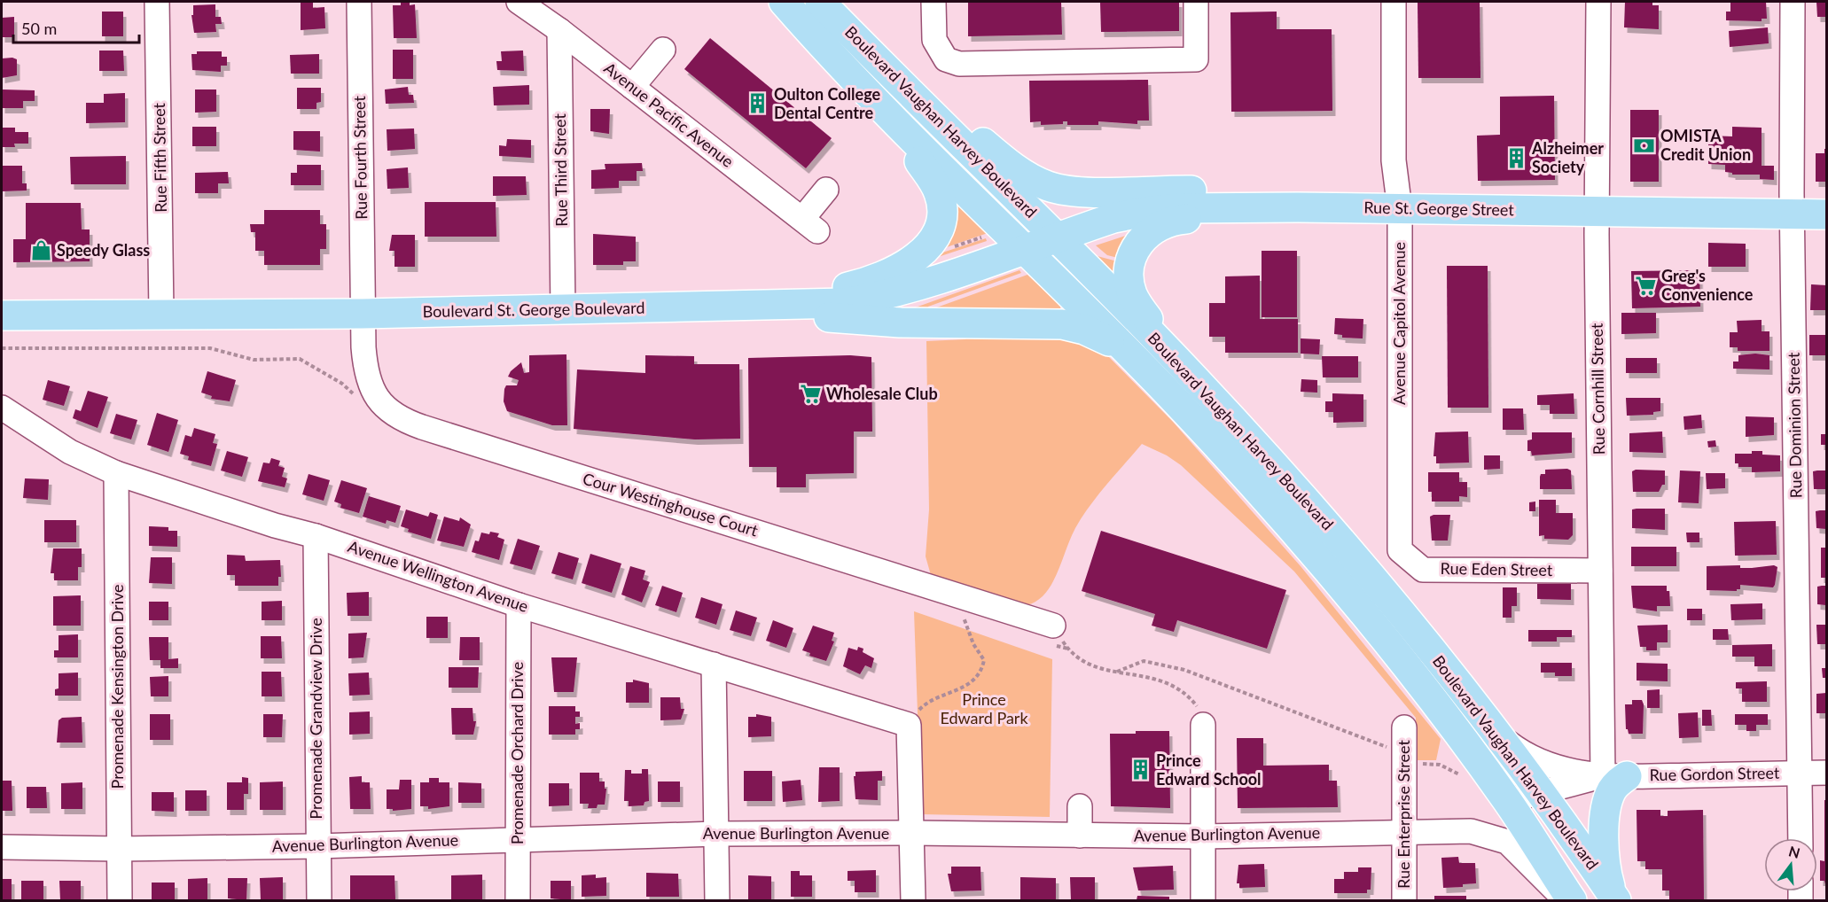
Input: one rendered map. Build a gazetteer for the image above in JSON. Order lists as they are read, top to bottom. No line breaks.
{"streets":{"main road":["Boulevard Vaughan Harvey Boulevard","Rue St. George Street","Boulevard St. George Boulevard"],"street":["Avenue Pacific Avenue","Rue Fifth Street","Rue Fourth Street","Rue Third Street","Avenue Capitol Avenue","Rue Cornhill Street","Rue Dominion Street","Cour Westinghouse Court","Rue Eden Street","Avenue Wellington Avenue","Promenade Kensington Drive","Promenade Grandview Drive","Promenade Orchard Drive","Rue Gordon Street","Rue Enterprise Street","Avenue Burlington Avenue"]},"crossings":[["Avenue Pacific Avenue","Rue Third Street"],["Boulevard Vaughan Harvey Boulevard","Rue St. George Street"],["Boulevard Vaughan Harvey Boulevard","Boulevard St. George Boulevard"],["Boulevard Vaughan Harvey Boulevard","Rue Gordon Street"],["Rue Fifth Street","Boulevard St. George Boulevard"],["Rue Fourth Street","Boulevard St. George Boulevard"],["Rue Fourth Street","Cour Westinghouse Court"],["Rue Third Street","Boulevard St. George Boulevard"],["Rue St. George Street","Boulevard St. George Boulevard"],["Rue St. George Street","Avenue Capitol Avenue"],["Rue St. George Street","Rue Cornhill Street"],["Rue St. George Street","Rue Dominion Street"],["Boulevard St. George Boulevard","Cour Westinghouse Court"],["Avenue Capitol Avenue","Rue Eden Street"],["Rue Cornhill Street","Rue Eden Street"],["Rue Cornhill Street","Rue Gordon Street"],["Rue Dominion Street","Rue Gordon Street"],["Avenue Wellington Avenue","Promenade Kensington Drive"],["Avenue Wellington Avenue","Promenade Grandview Drive"],["Avenue Wellington Avenue","Promenade Orchard Drive"],["Promenade Kensington Drive","Avenue Burlington Avenue"],["Promenade Grandview Drive","Avenue Burlington Avenue"],["Promenade Orchard Drive","Avenue Burlington Avenue"],["Rue Enterprise Street","Avenue Burlington Avenue"]],"parks":["Prince Edward Park"],"places":{"building":["Oulton College Dental Centre","Alzheimer Society","Prince Edward School"],"bank":["OMISTA Credit Union"],"shop":["Speedy Glass"],"supermarket":["Greg's Convenience","Wholesale Club"]},"scale_bar":"50 m","north":"top"}
